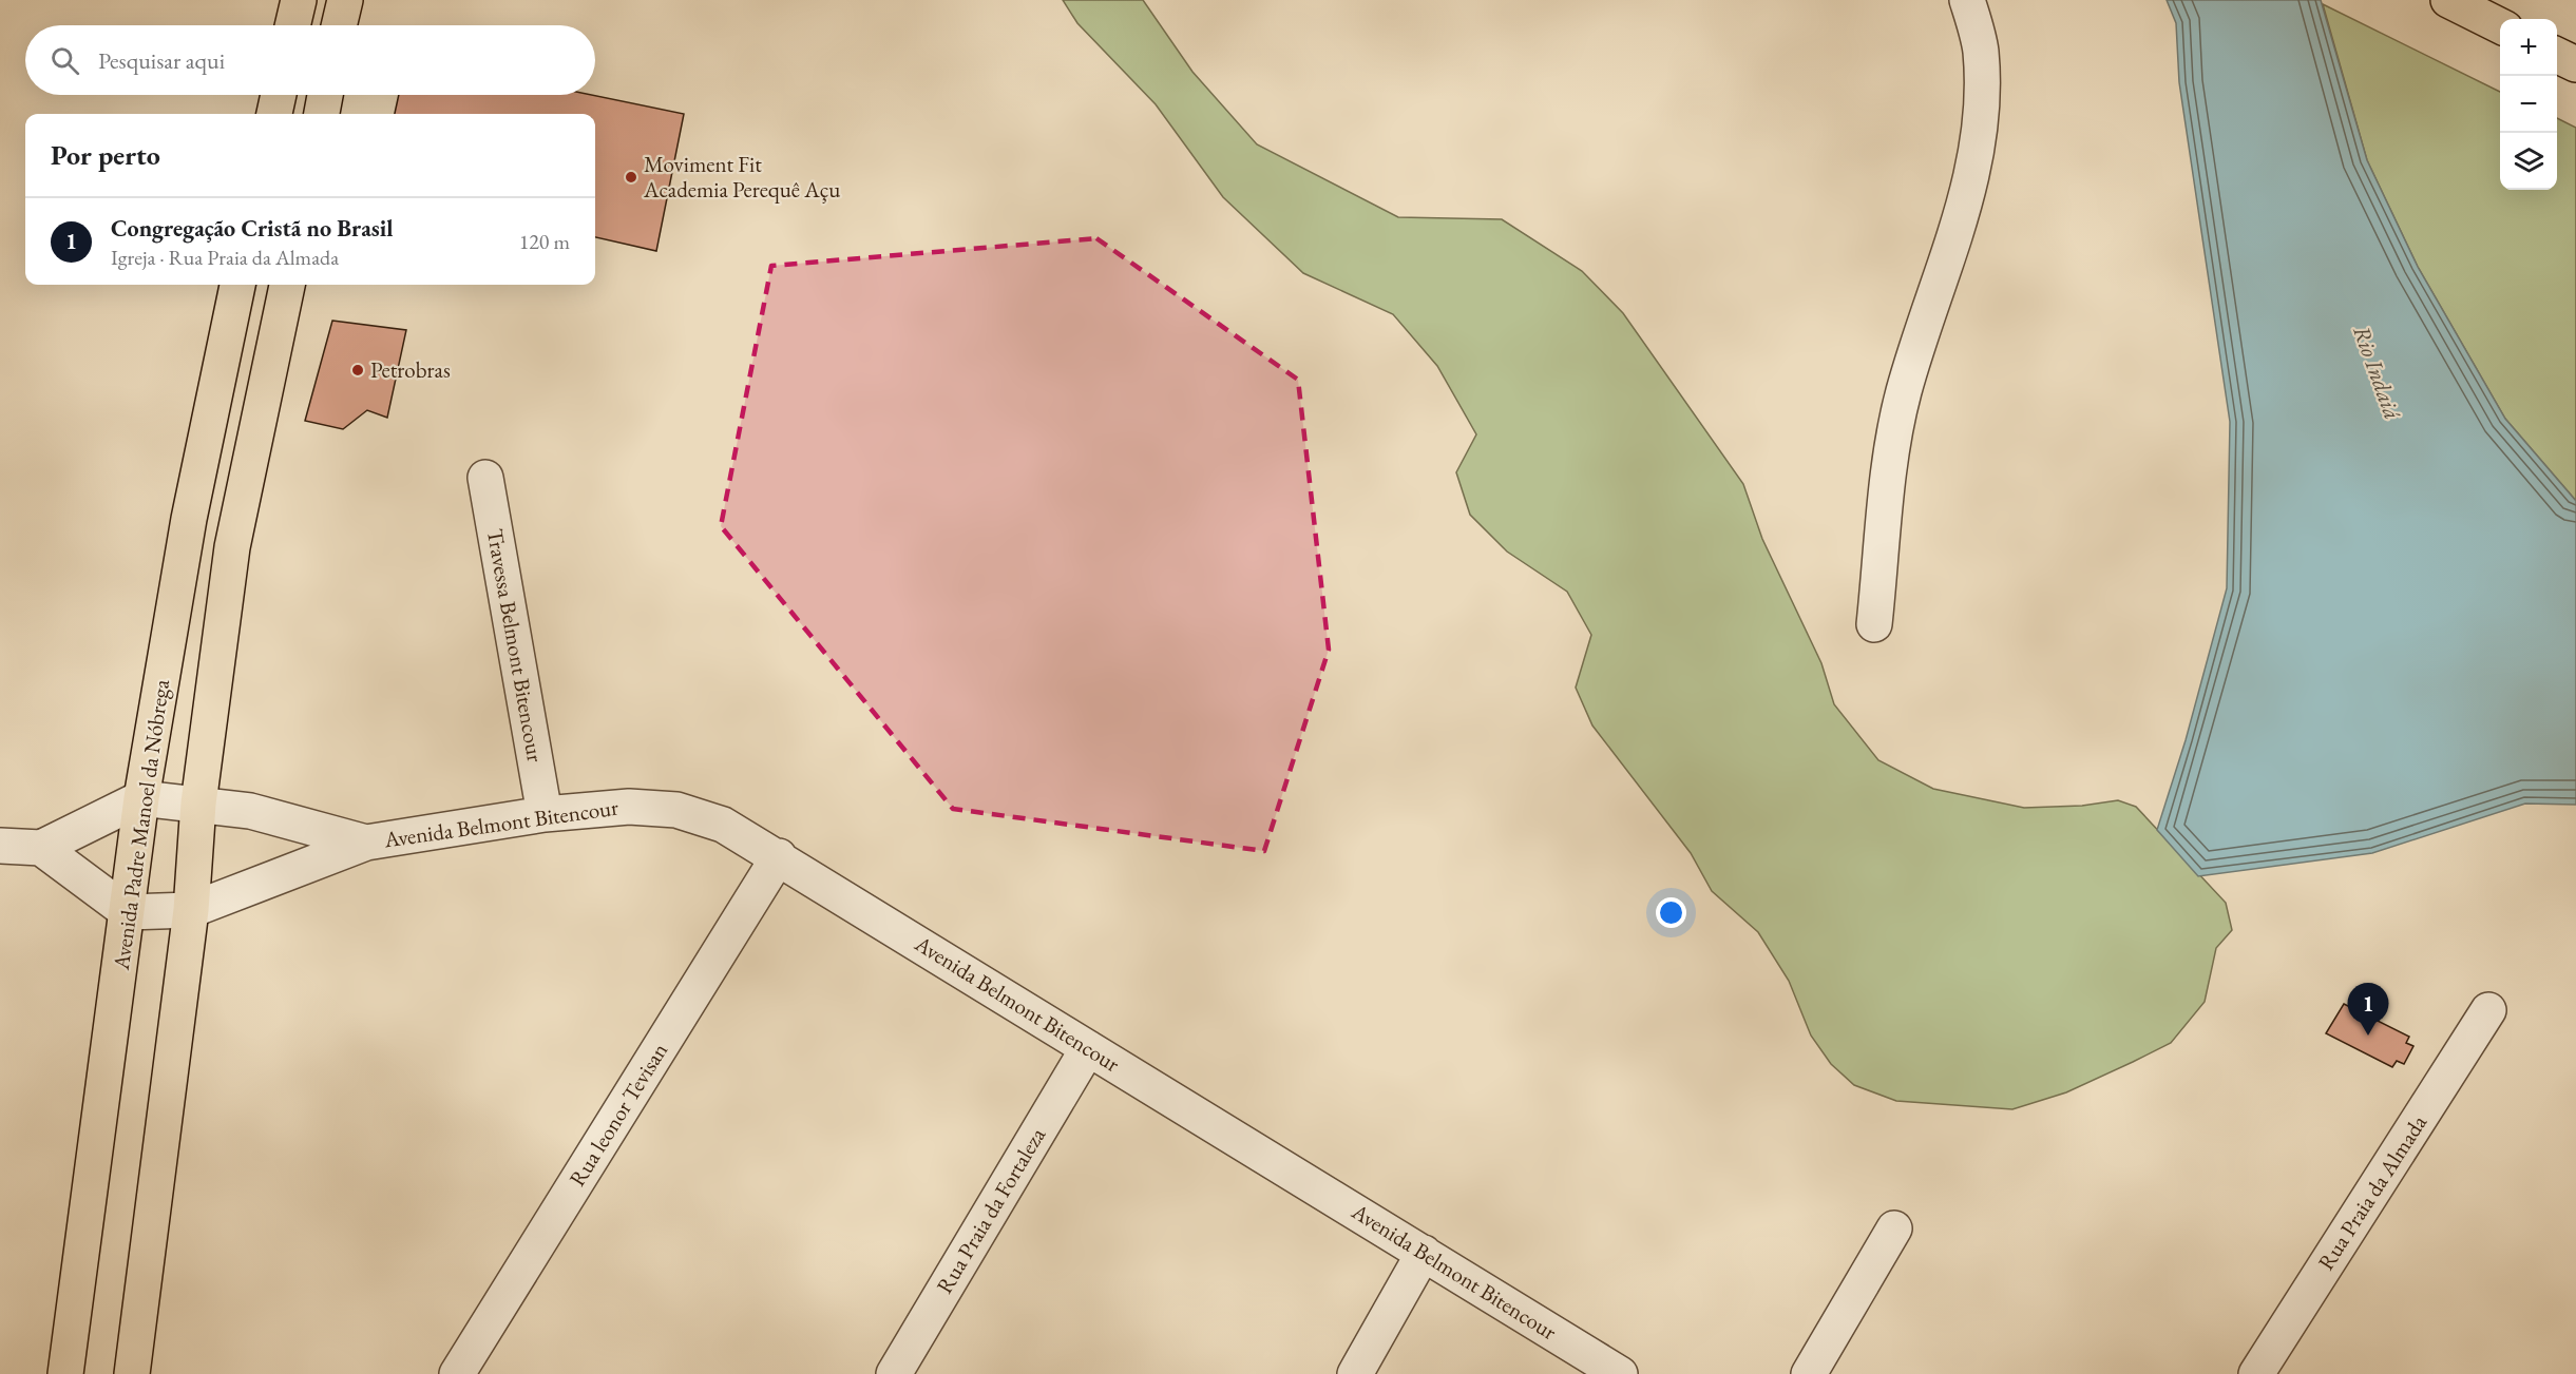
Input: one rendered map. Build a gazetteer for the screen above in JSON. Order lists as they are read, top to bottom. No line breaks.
{"streets":{"main road":["Avenida Padre Manoel da Nóbrega"],"street":["Travessa Belmont Bitencour","Avenida Belmont Bitencour","Rua leonor Tevisan","Rua Praia da Almada","Rua Praia da Fortaleza"]},"crossings":[["Travessa Belmont Bitencour","Avenida Belmont Bitencour"],["Avenida Belmont Bitencour","Rua leonor Tevisan"],["Avenida Belmont Bitencour","Rua Praia da Fortaleza"]],"water":["Rio Indaiá"],"places":["Moviment Fit Academia Perequê Açu","Petrobras"],"page":{"map_buttons":["+","−"],"search":"Pesquisar aqui","heading":"Por perto","list":[{"mark":"1","name":"Congregação Cristã no Brasil","note":"Igreja · Rua Praia da Almada","value":"120 m"}],"pins":"1"}}
